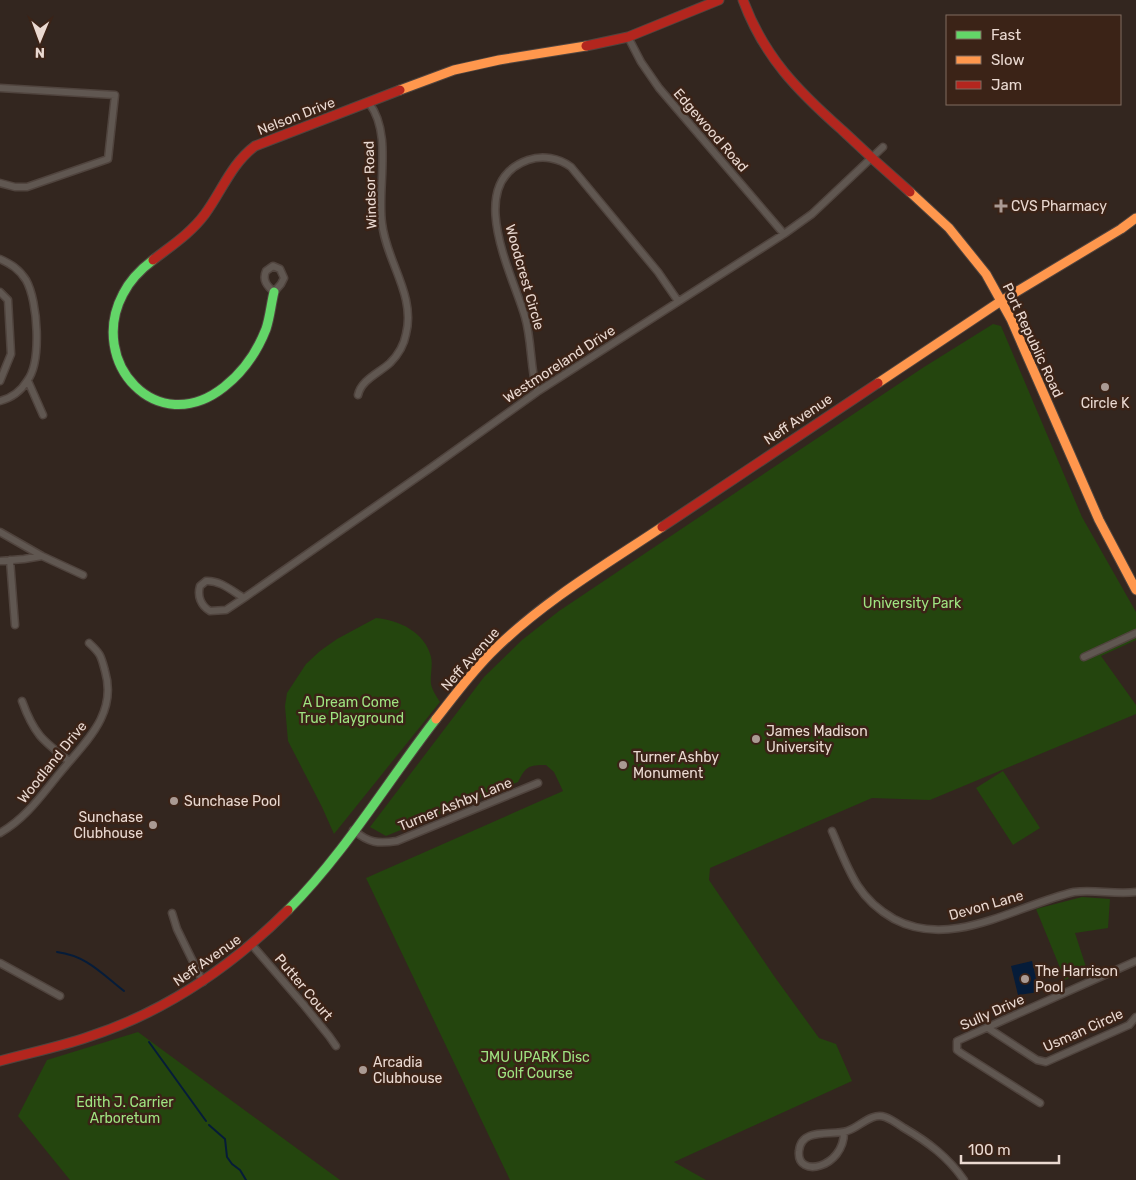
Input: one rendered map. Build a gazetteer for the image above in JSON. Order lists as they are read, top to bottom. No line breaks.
{"streets":{"main road":["Nelson Drive","Port Republic Road","Neff Avenue"],"street":["Edgewood Road","Windsor Road","Woodcrest Circle","Westmoreland Drive","Woodland Drive","Turner Ashby Lane","Devon Lane","Putter Court","Sully Drive","Usman Circle"]},"crossings":[["Nelson Drive","Edgewood Road"],["Nelson Drive","Windsor Road"],["Edgewood Road","Westmoreland Drive"],["Woodcrest Circle","Westmoreland Drive"],["Port Republic Road","Westmoreland Drive"],["Port Republic Road","Neff Avenue"],["Neff Avenue","Turner Ashby Lane"],["Neff Avenue","Putter Court"],["Sully Drive","Usman Circle"]],"parks":["University Park","A Dream Come True Playground","JMU UPARK Disc Golf Course","Edith J. Carrier Arboretum"],"places":{"health":["CVS Pharmacy"],"other":["Circle K","James Madison University","Turner Ashby Monument","Sunchase Pool","Sunchase Clubhouse","The Harrison Pool","Arcadia Clubhouse"]},"legend":["Fast","Slow","Jam"],"scale_bar":"100 m","north":"bottom"}
